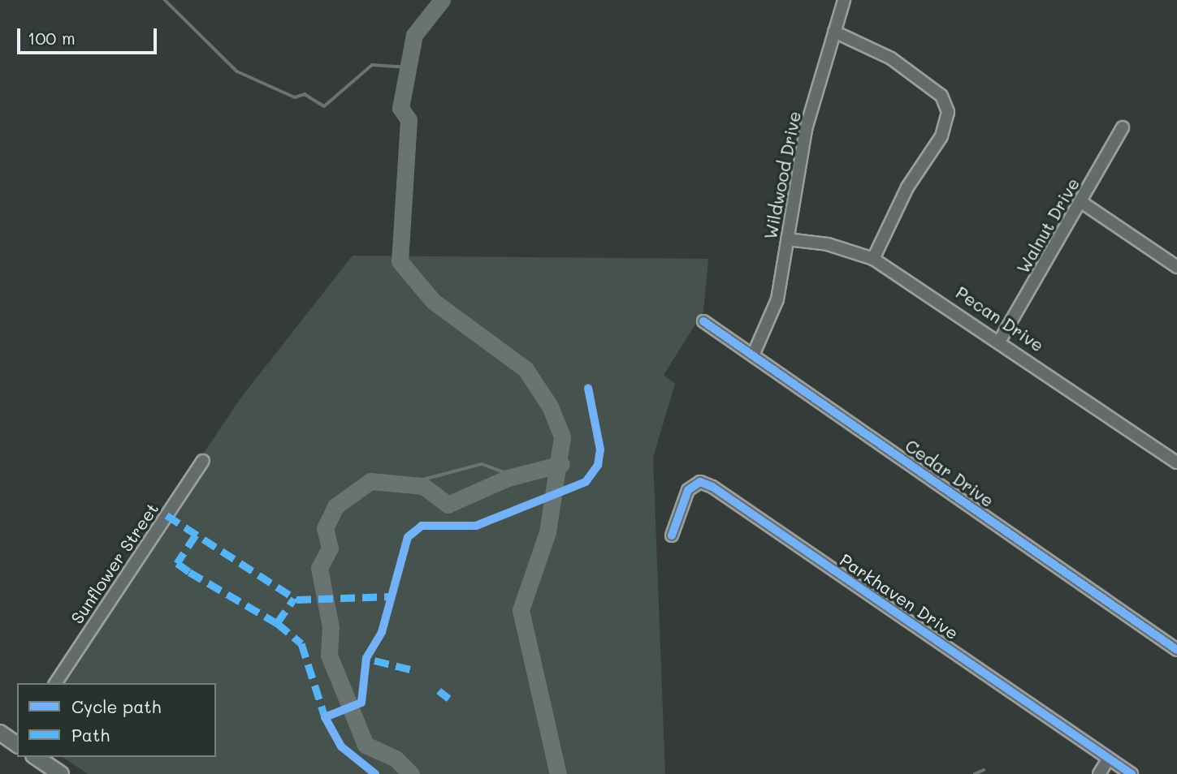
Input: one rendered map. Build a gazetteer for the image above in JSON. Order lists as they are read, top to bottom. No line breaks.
{"streets":{"street":["Wildwood Drive","Walnut Drive","Pecan Drive","Cedar Drive","Sunflower Street","Parkhaven Drive"]},"crossings":[["Wildwood Drive","Pecan Drive"],["Wildwood Drive","Cedar Drive"],["Walnut Drive","Pecan Drive"]],"legend":["Cycle path","Path"],"scale_bar":"100 m"}
